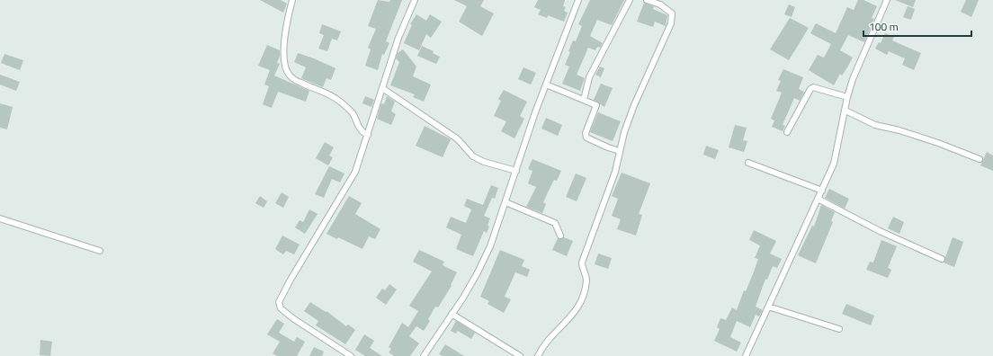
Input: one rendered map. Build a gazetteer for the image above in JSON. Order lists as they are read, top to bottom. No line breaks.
{"scale_bar":"100 m"}
